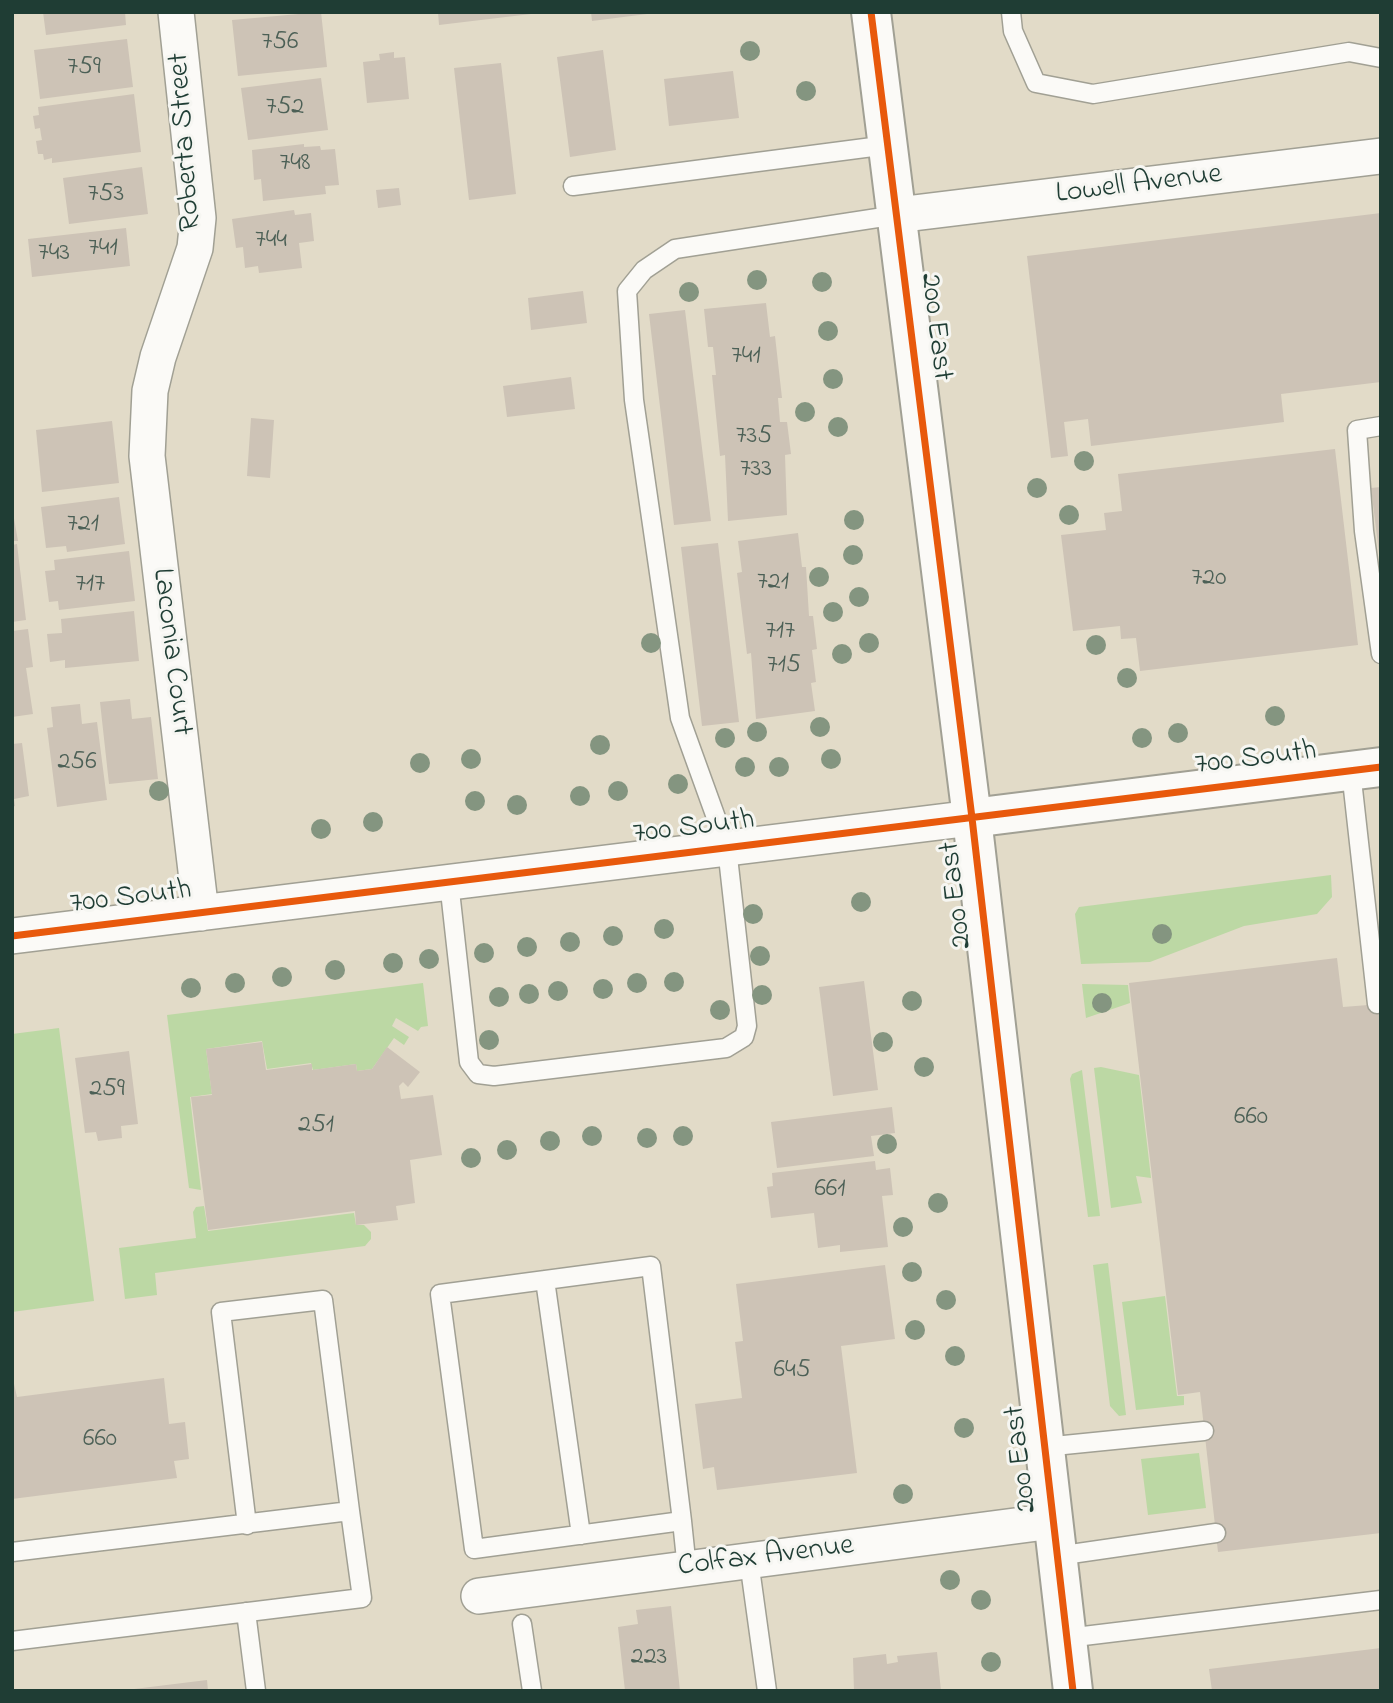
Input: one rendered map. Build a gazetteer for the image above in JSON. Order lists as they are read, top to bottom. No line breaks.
{"streets":{"street":["Roberta Street","Lowell Avenue","200 East","Laconia Court","700 South","Colfax Avenue"]},"crossings":[["Roberta Street","Laconia Court"],["Lowell Avenue","200 East"],["200 East","700 South"],["200 East","Colfax Avenue"],["Laconia Court","700 South"]],"house_numbers":["756","759","752","748","753","744","741","743","741","735","733","721","720","721","717","717","715","256","259","660","251","661","645","660","223"]}
